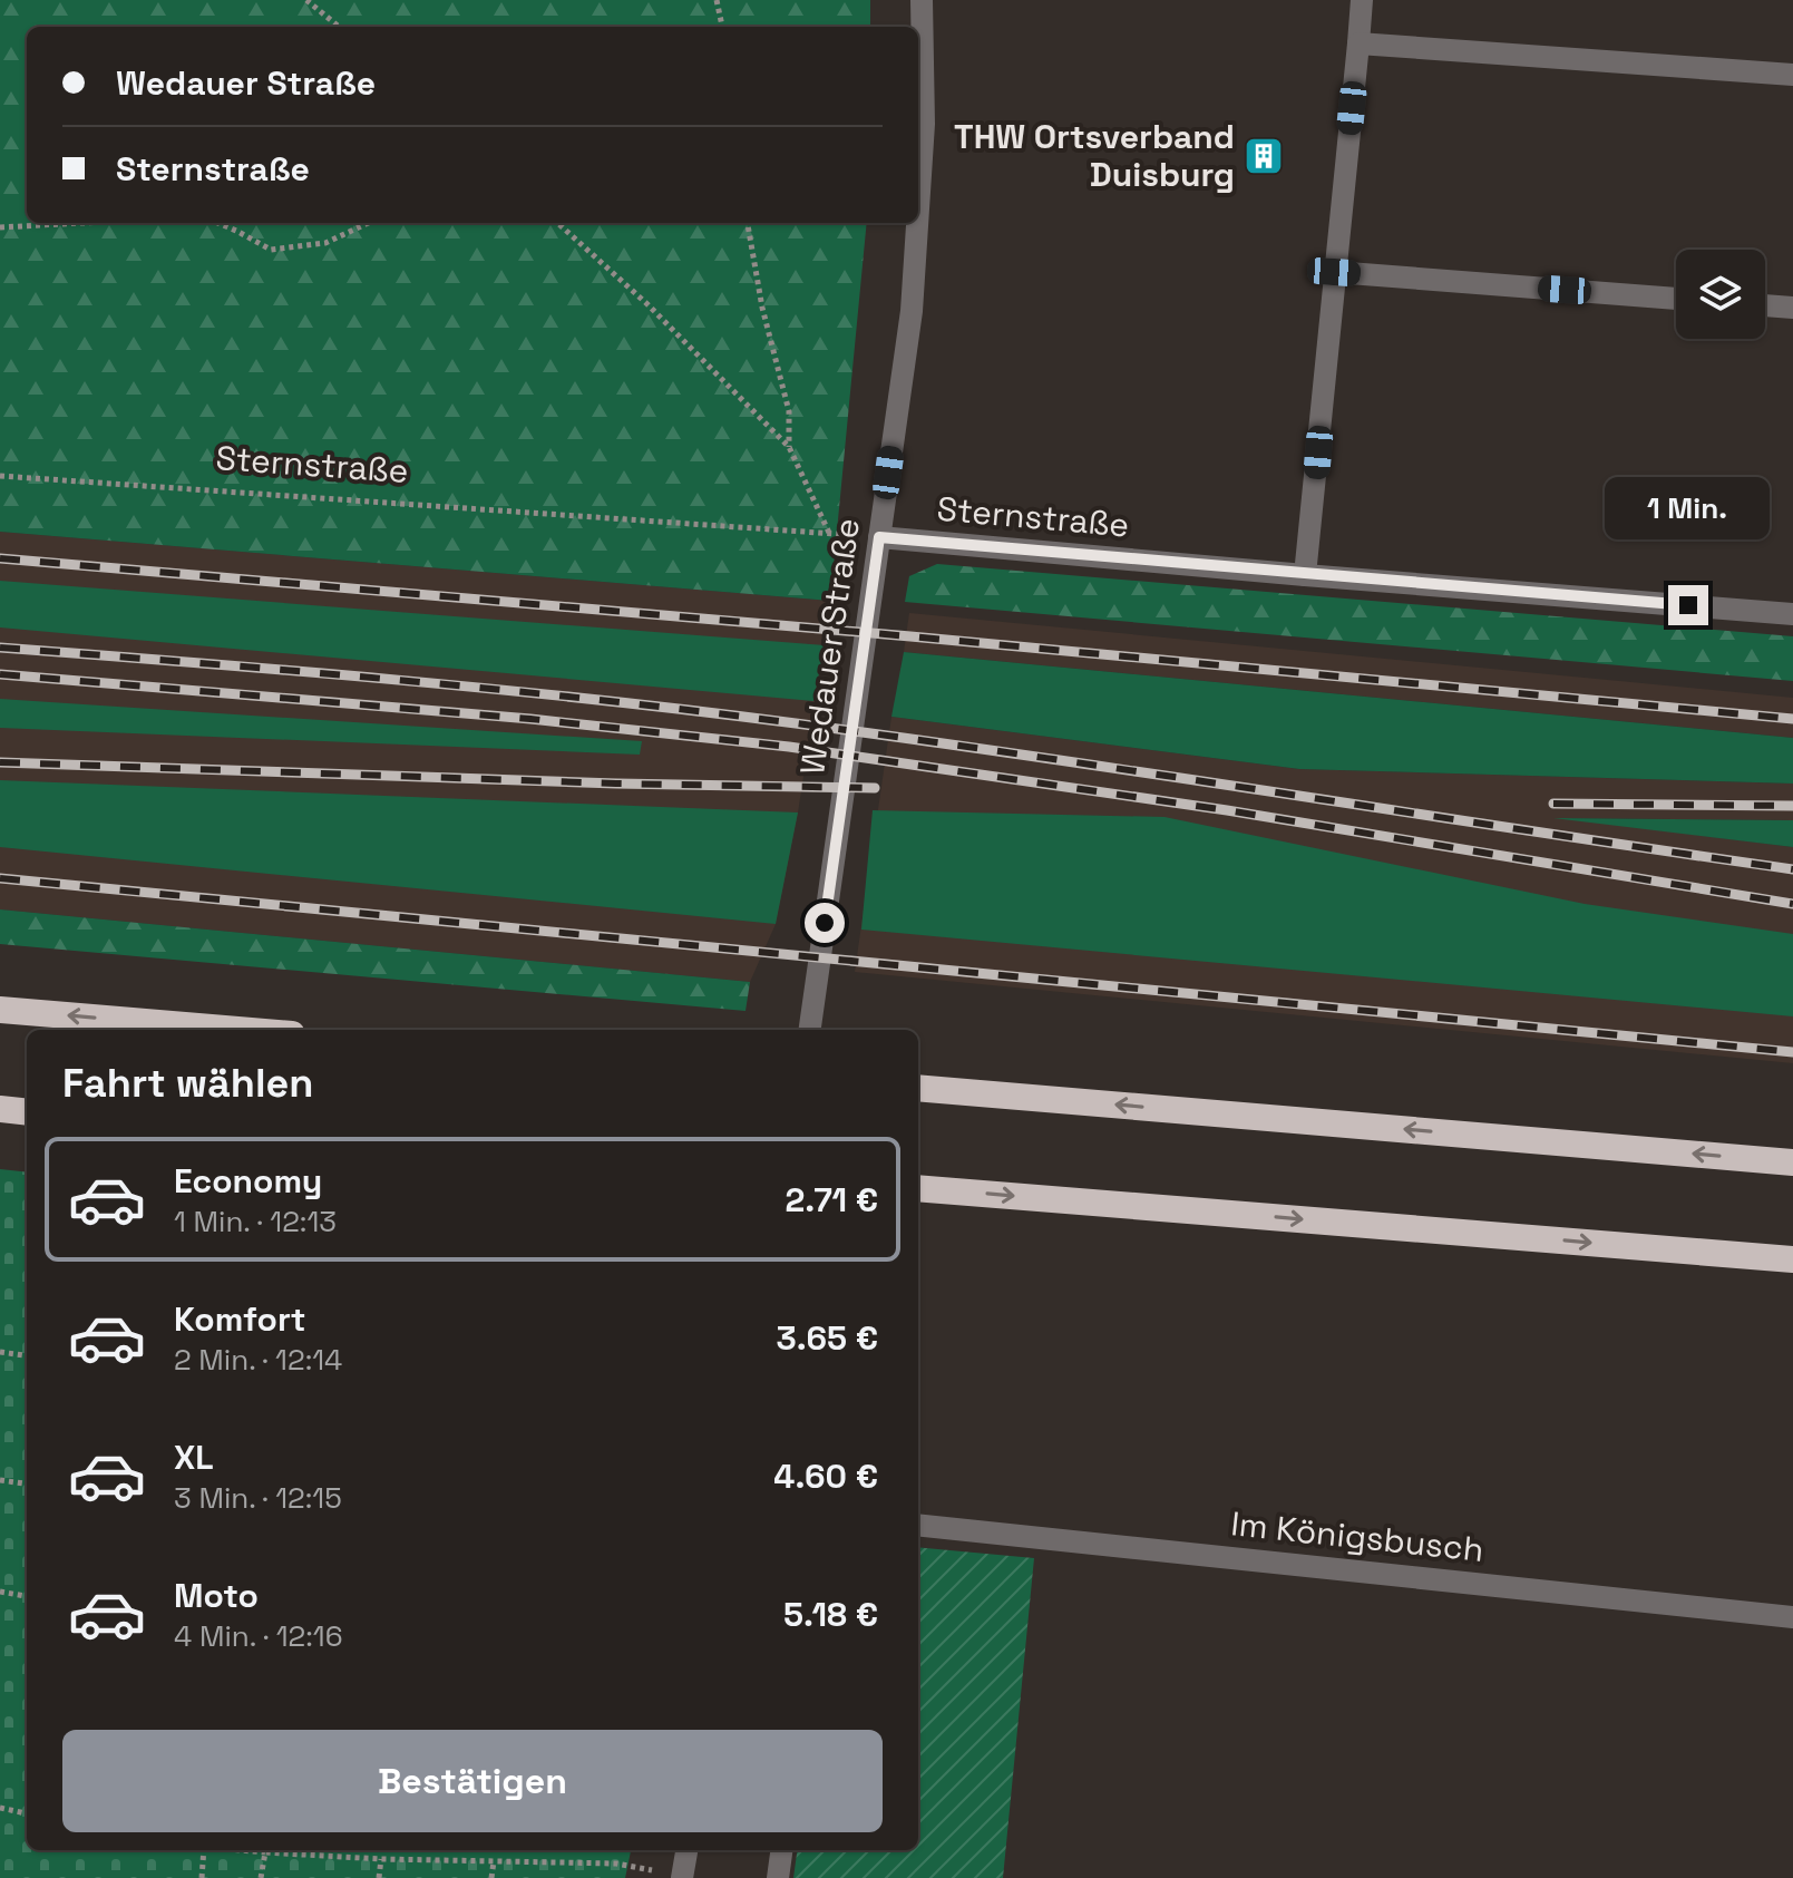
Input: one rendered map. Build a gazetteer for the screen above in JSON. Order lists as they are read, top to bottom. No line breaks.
{"streets":{"street":["Sternstraße","Wedauer Straße","Im Königsbusch"]},"crossings":[["Sternstraße","Wedauer Straße"]],"places":{"building":["THW Ortsverband Duisburg"]},"page":{"banner":["Wedauer Straße","Sternstraße"],"bubble":"1 Min.","heading":"Fahrt wählen","list":[{"name":"Economy","note":"1 Min. · 12:13","value":"2.71 €"},{"name":"Komfort","note":"2 Min. · 12:14","value":"3.65 €"},{"name":"XL","note":"3 Min. · 12:15","value":"4.60 €"},{"name":"Moto","note":"4 Min. · 12:16","value":"5.18 €"}],"buttons":"Bestätigen"}}
